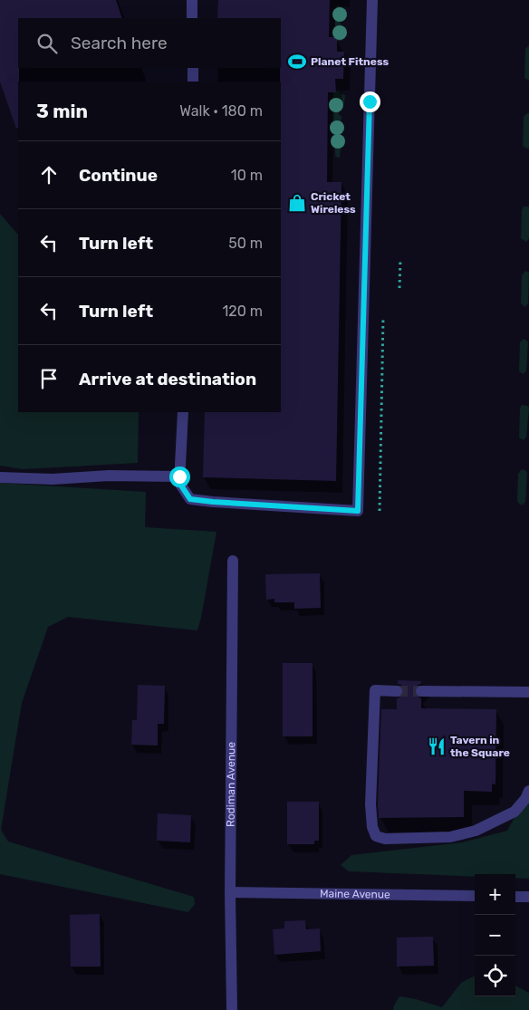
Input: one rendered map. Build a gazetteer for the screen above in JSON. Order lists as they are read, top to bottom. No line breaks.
{"streets":{"street":["Rodiman Avenue","Maine Avenue"]},"crossings":[["Rodiman Avenue","Maine Avenue"]],"places":{"sports":["Planet Fitness"],"shop":["Cricket Wireless"],"restaurant":["Tavern in the Square"]},"page":{"search":"Search here","heading":["3 min","Walk · 180 m"],"list":[["Continue","10 m"],["Turn left","50 m"],["Turn left","120 m"],"Arrive at destination"],"map_buttons":["+","−"]}}
